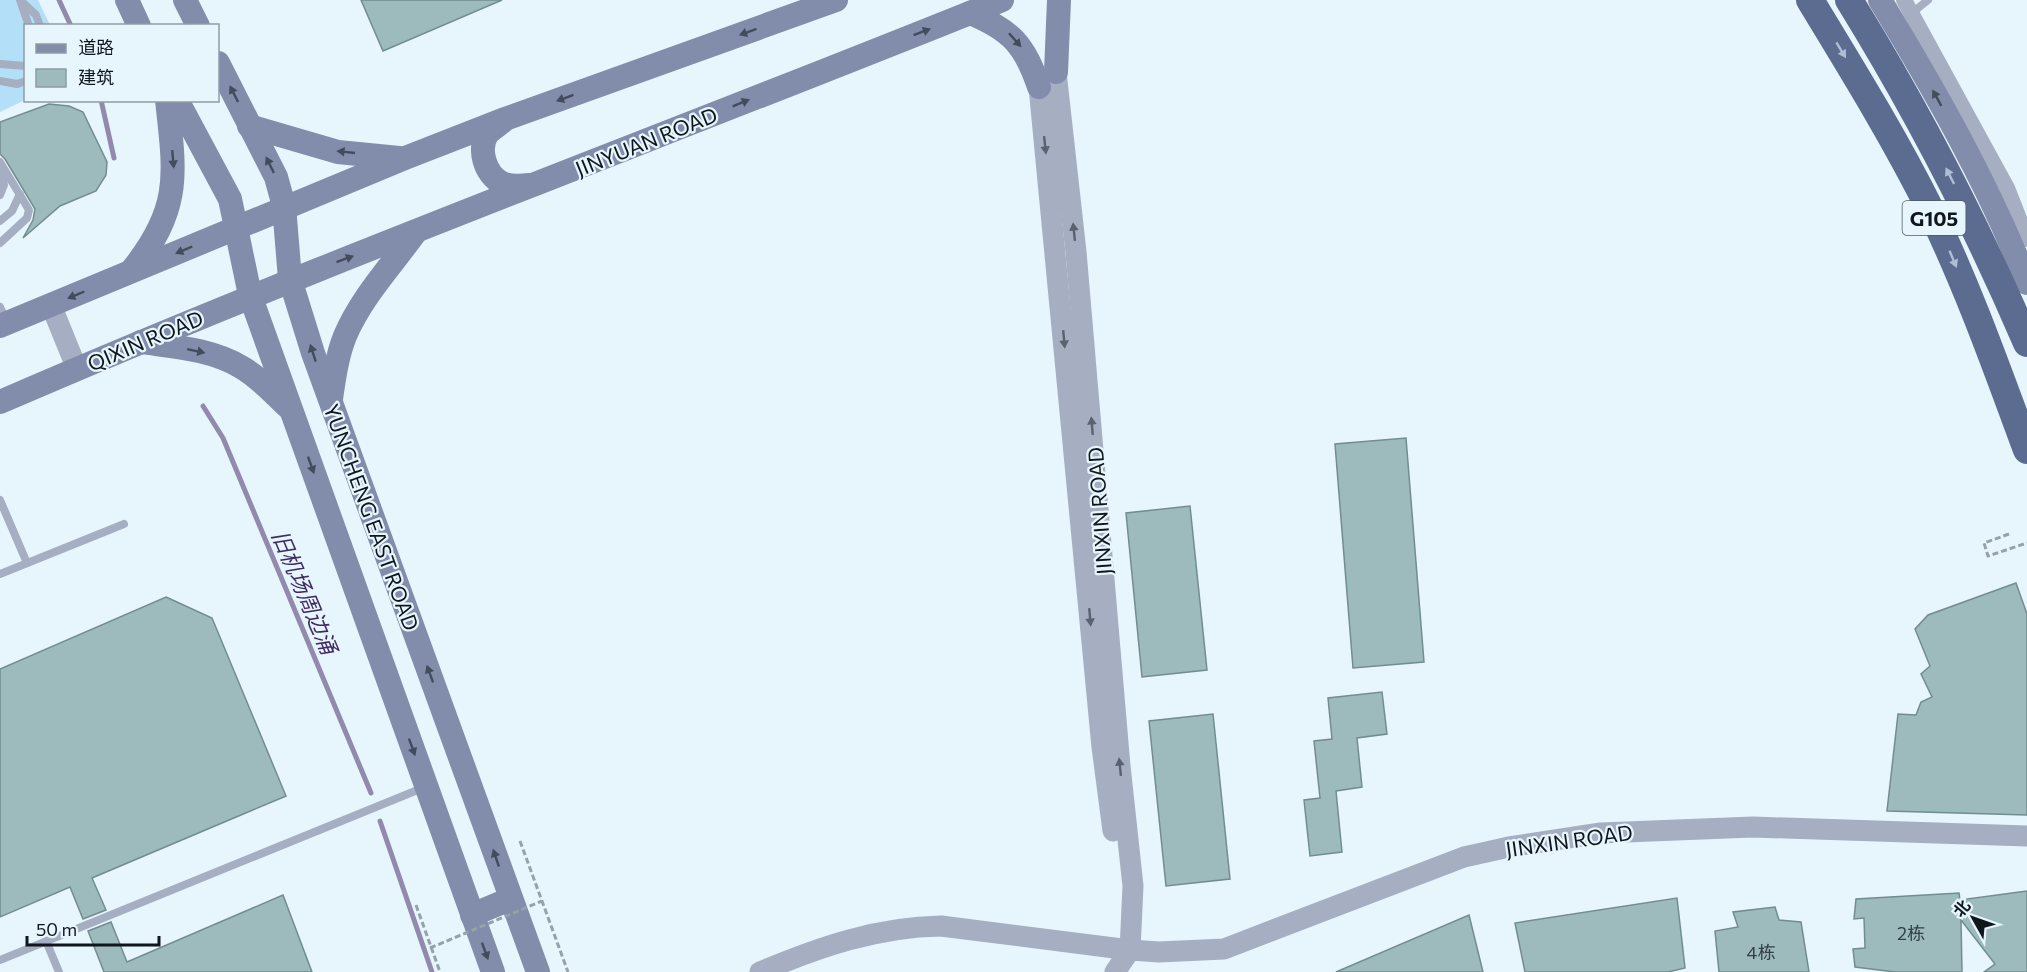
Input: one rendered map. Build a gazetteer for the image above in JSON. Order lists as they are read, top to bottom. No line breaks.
{"streets":{"highway":["G105"],"main road":["JINYUAN ROAD","QIXIN ROAD","YUNCHENG EAST ROAD"],"street":["JINXIN ROAD"]},"crossings":[["JINYUAN ROAD","QIXIN ROAD"],["JINYUAN ROAD","YUNCHENG EAST ROAD"],["QIXIN ROAD","YUNCHENG EAST ROAD"]],"water":["旧机场周边涌"],"house_numbers":["2栋","4栋"],"legend":["道路","建筑"],"scale_bar":"50 m","north":"top left"}
